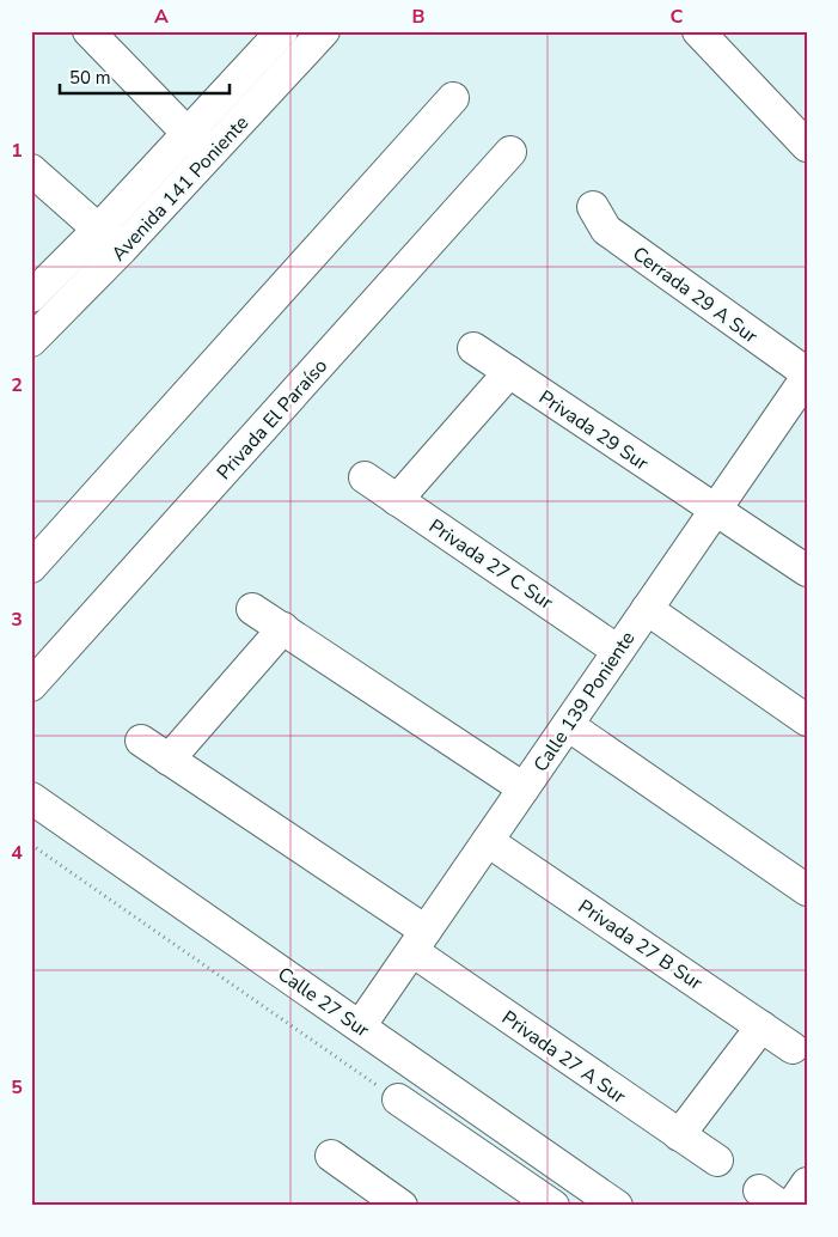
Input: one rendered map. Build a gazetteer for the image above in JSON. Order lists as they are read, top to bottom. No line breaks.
{"streets":{"street":["Avenida 141 Poniente","Cerrada 29 A Sur","Privada El Paraíso","Privada 29 Sur","Privada 27 C Sur","Calle 139 Poniente","Privada 27 B Sur","Calle 27 Sur","Privada 27 A Sur"]},"crossings":[["Cerrada 29 A Sur","Calle 139 Poniente"],["Privada 29 Sur","Calle 139 Poniente"],["Privada 27 C Sur","Calle 139 Poniente"],["Calle 139 Poniente","Privada 27 B Sur"],["Calle 139 Poniente","Calle 27 Sur"],["Calle 139 Poniente","Privada 27 A Sur"]],"scale_bar":"50 m","grid":{"columns":["A","B","C"],"rows":["1","2","3","4","5"]}}
